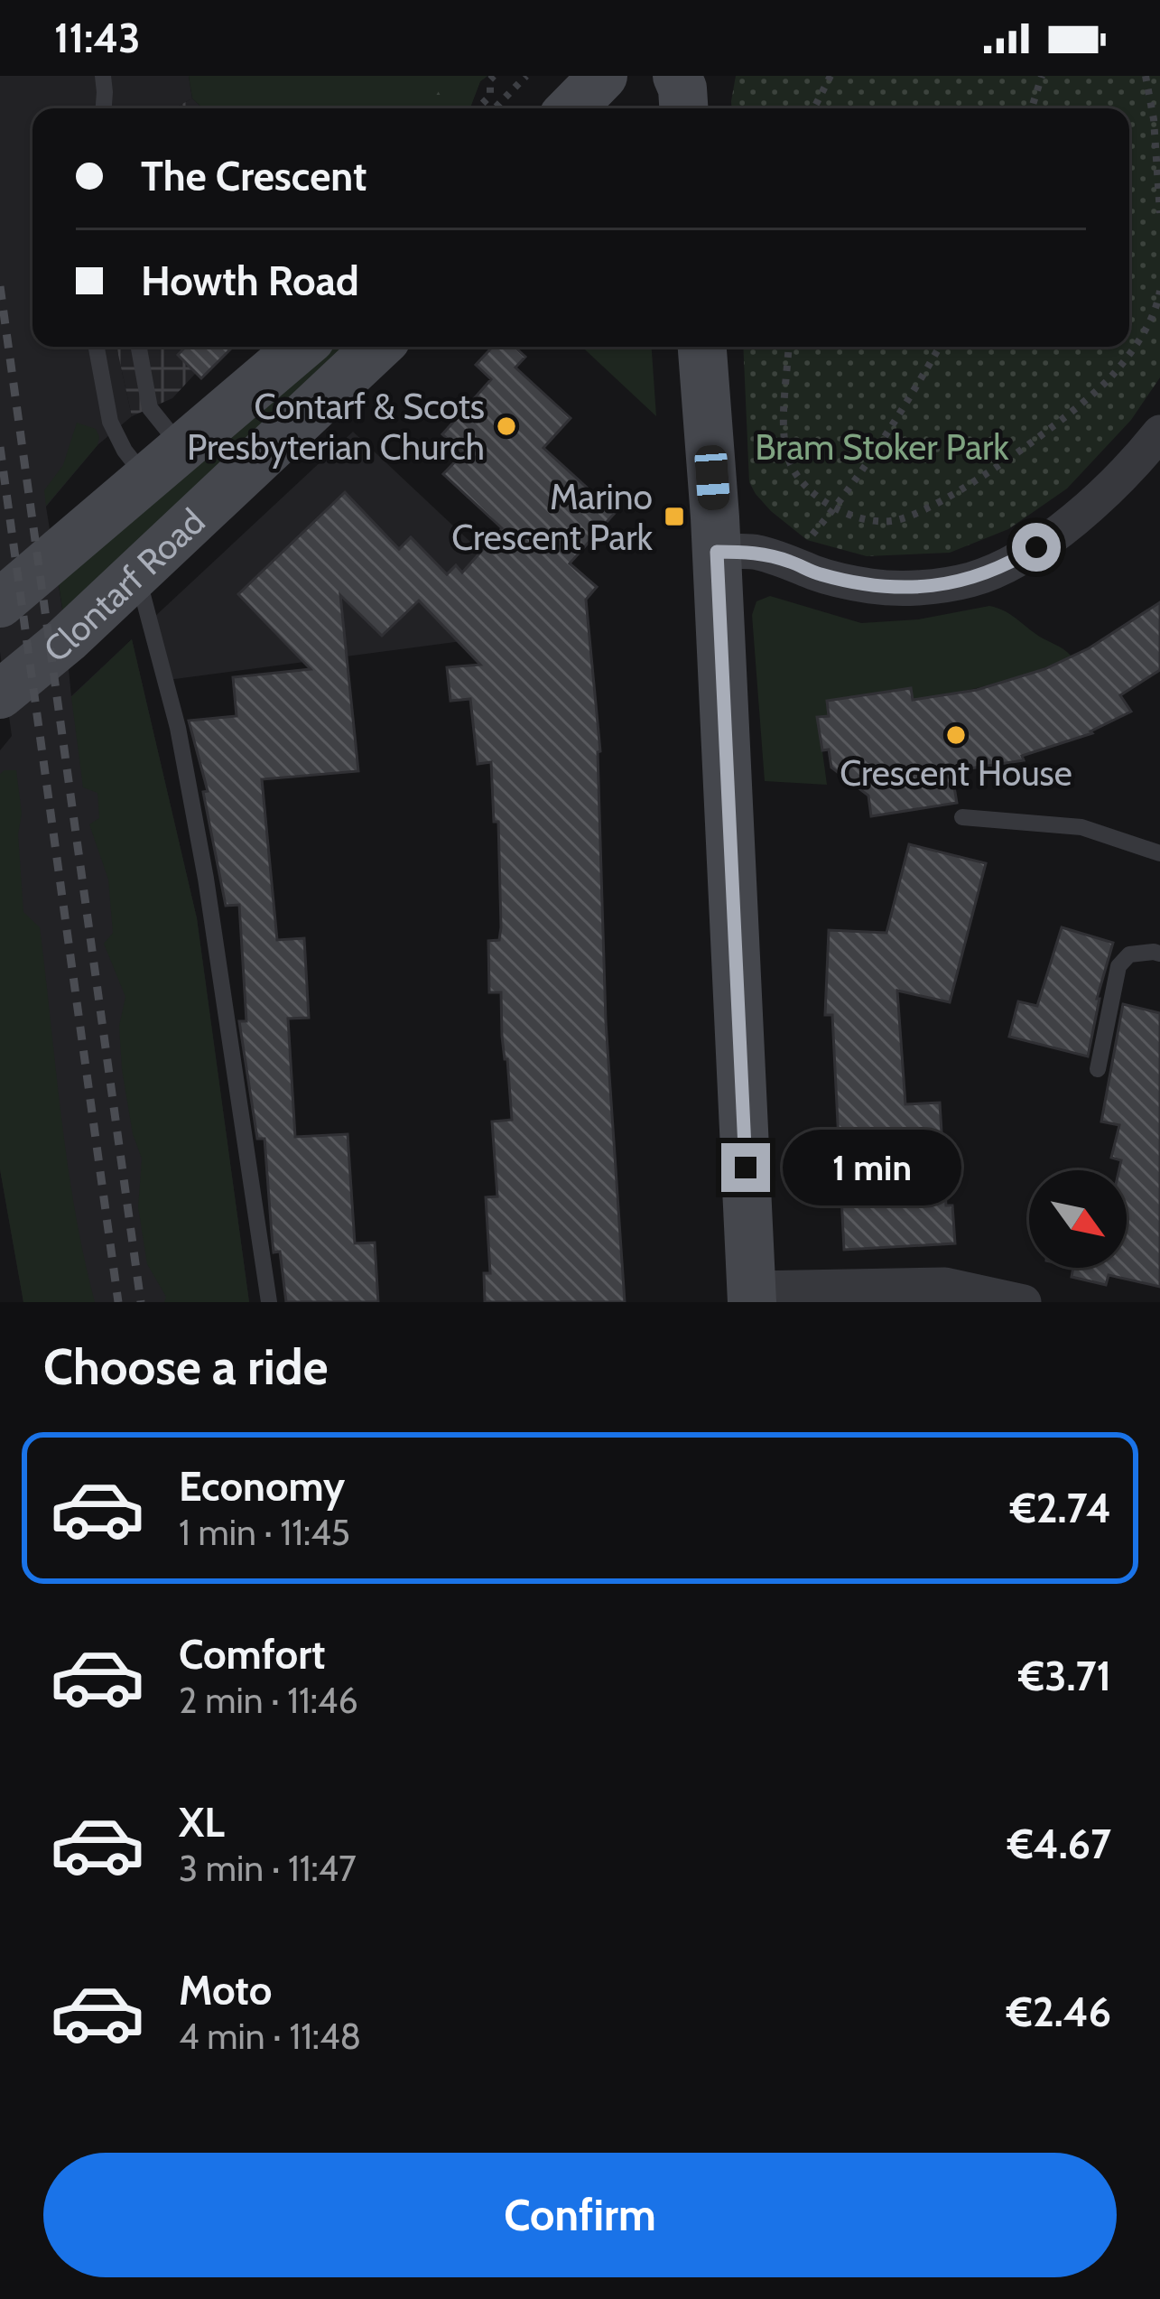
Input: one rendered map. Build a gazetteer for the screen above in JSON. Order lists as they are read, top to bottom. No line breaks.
{"streets":{"main road":["Clontarf Road"]},"parks":["Bram Stoker Park"],"places":{"other":["Contarf & Scots Presbyterian Church","Crescent House"],"transit":["Marino Crescent Park"]},"north":"bottom right","page":{"status":"11:43","banner":["The Crescent","Howth Road"],"bubble":"1 min","heading":"Choose a ride","list":[{"name":"Economy","note":"1 min · 11:45","value":"€2.74"},{"name":"Comfort","note":"2 min · 11:46","value":"€3.71"},{"name":"XL","note":"3 min · 11:47","value":"€4.67"},{"name":"Moto","note":"4 min · 11:48","value":"€2.46"}],"buttons":"Confirm"}}
